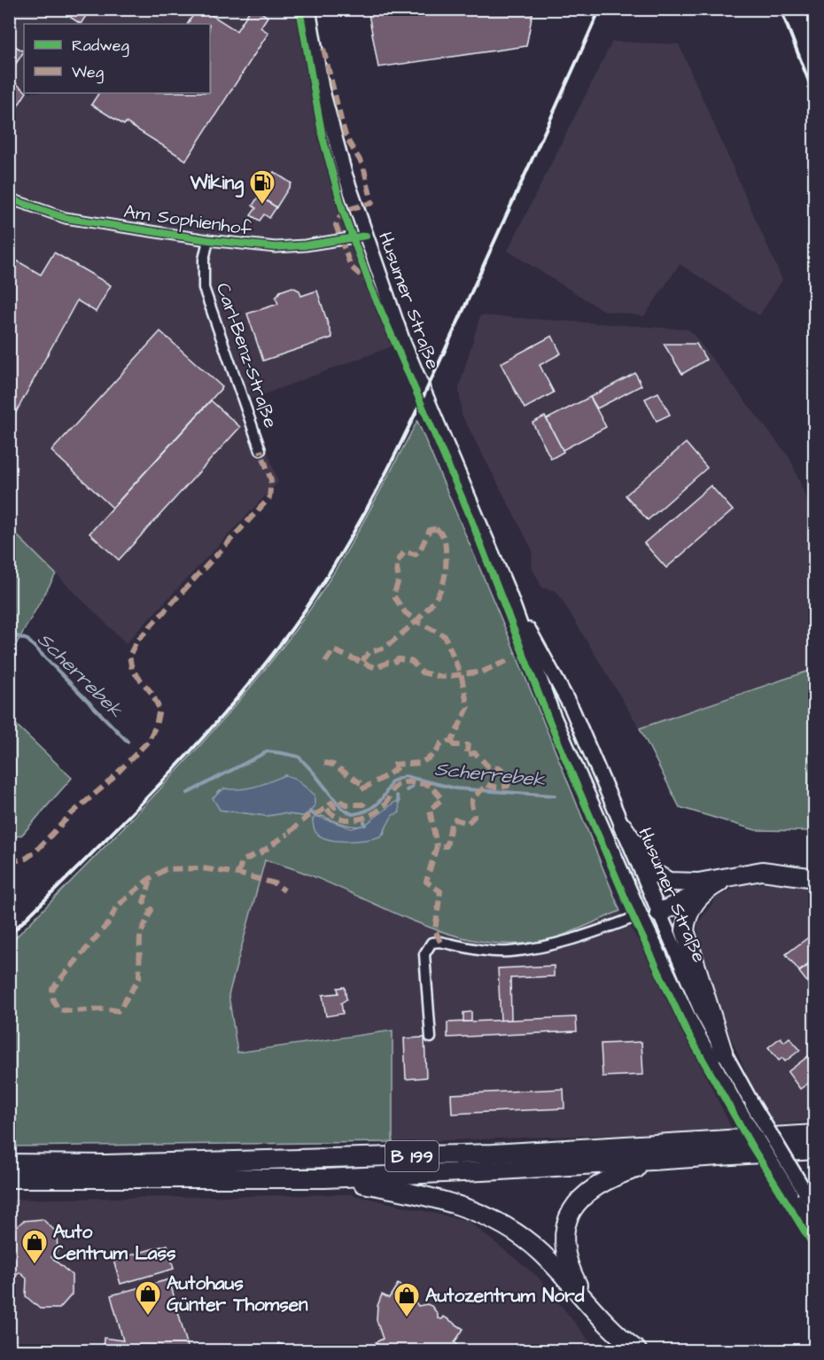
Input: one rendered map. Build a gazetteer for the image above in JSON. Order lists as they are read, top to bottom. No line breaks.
{"streets":{"highway":["B 199"],"main road":["Husumer Straße"],"street":["Am Sophienhof","Carl-Benz-Straße"]},"crossings":[["Am Sophienhof","Husumer Straße"],["Am Sophienhof","Carl-Benz-Straße"]],"water":["Scherrebek"],"places":{"fuel station":["Wiking"],"shop":["Auto Centrum Lass","Autohaus Günter Thomsen","Autozentrum Nord"]},"legend":["Radweg","Weg"]}
